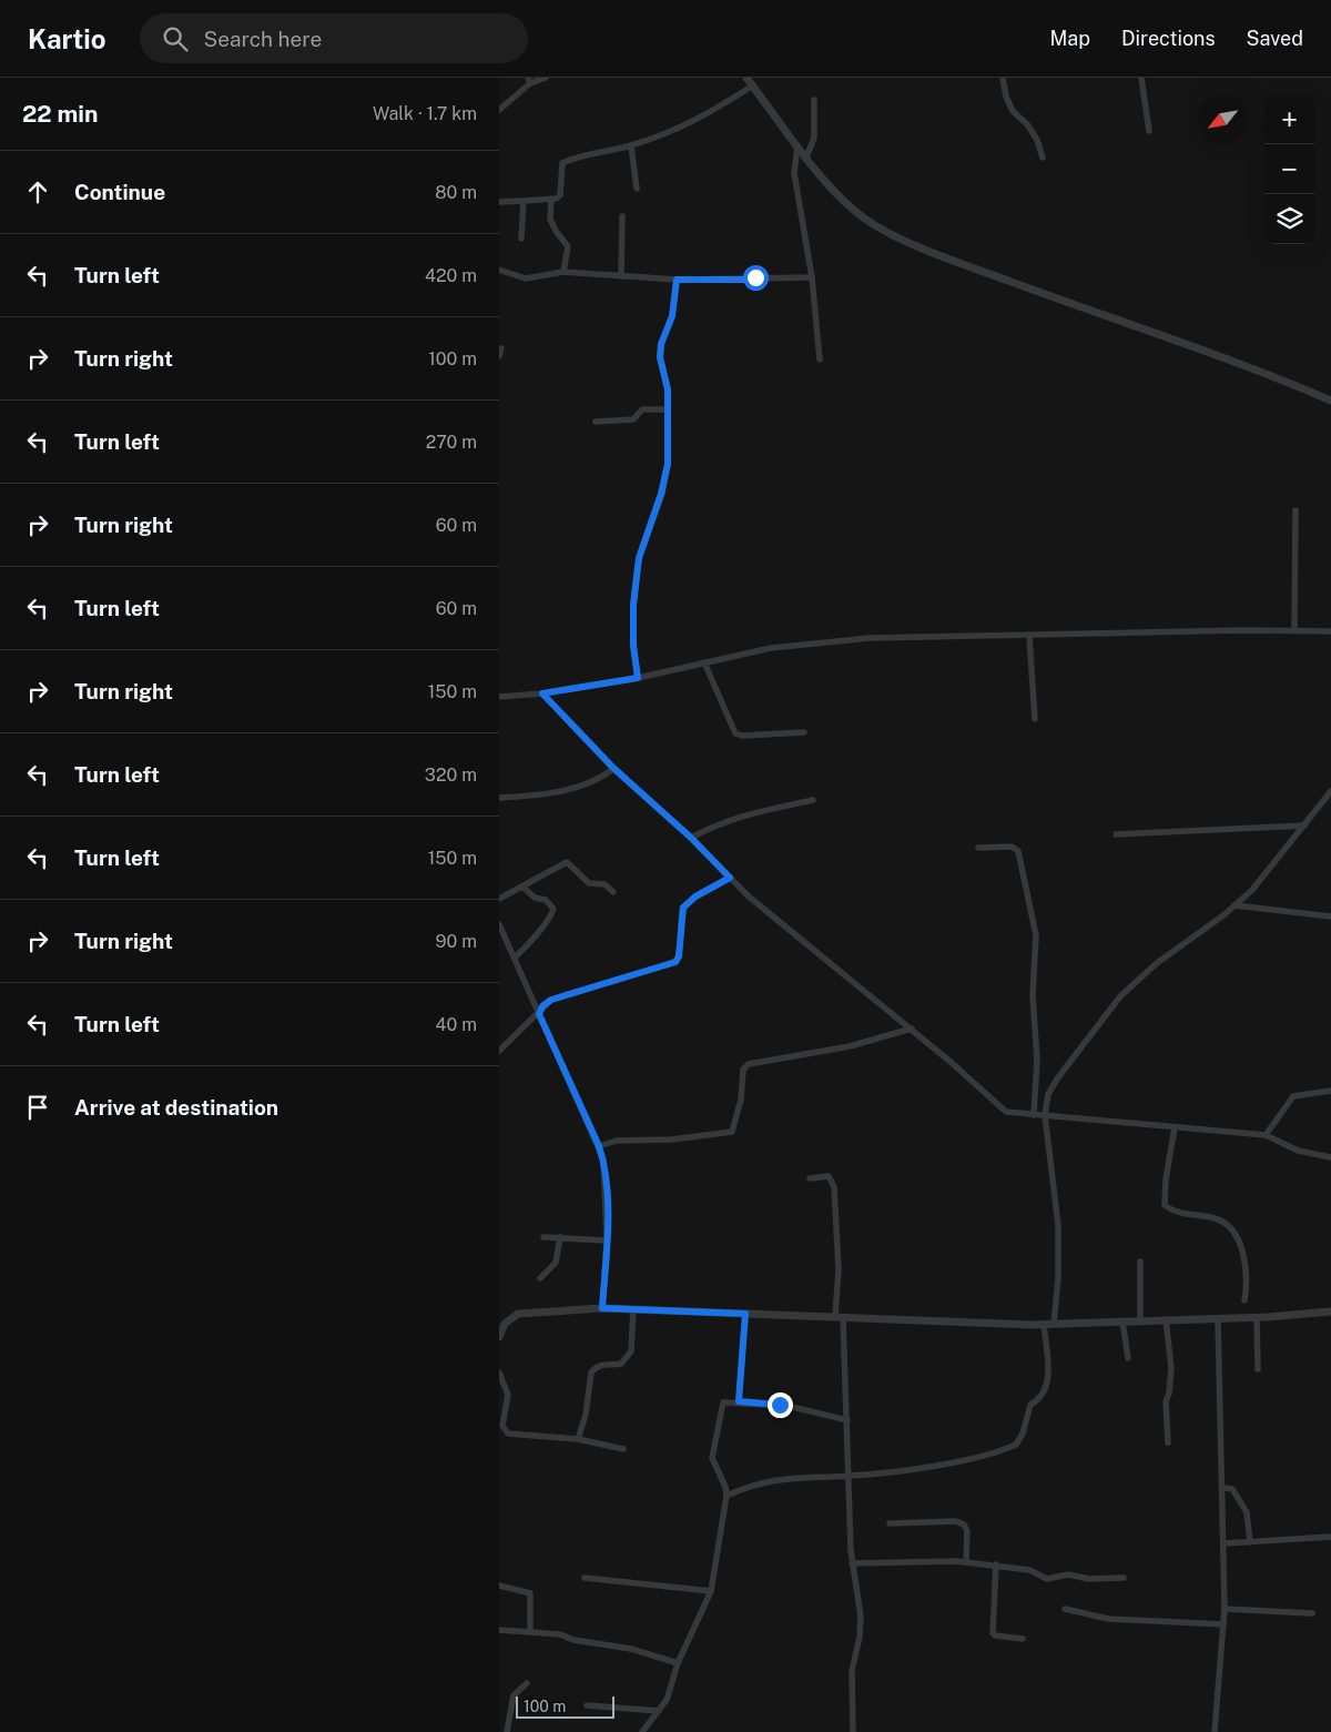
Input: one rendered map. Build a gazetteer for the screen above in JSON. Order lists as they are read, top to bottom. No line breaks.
{"scale_bar":"100 m","north":"bottom left","page":{"header":"Kartio","search":"Search here","nav":["Map","Directions","Saved"],"heading":["22 min","Walk · 1.7 km"],"map_buttons":["+","−"],"list":[["Continue","80 m"],["Turn left","420 m"],["Turn right","100 m"],["Turn left","270 m"],["Turn right","60 m"],["Turn left","60 m"],["Turn right","150 m"],["Turn left","320 m"],["Turn left","150 m"],["Turn right","90 m"],["Turn left","40 m"],"Arrive at destination"],"scale":"100 m"}}
